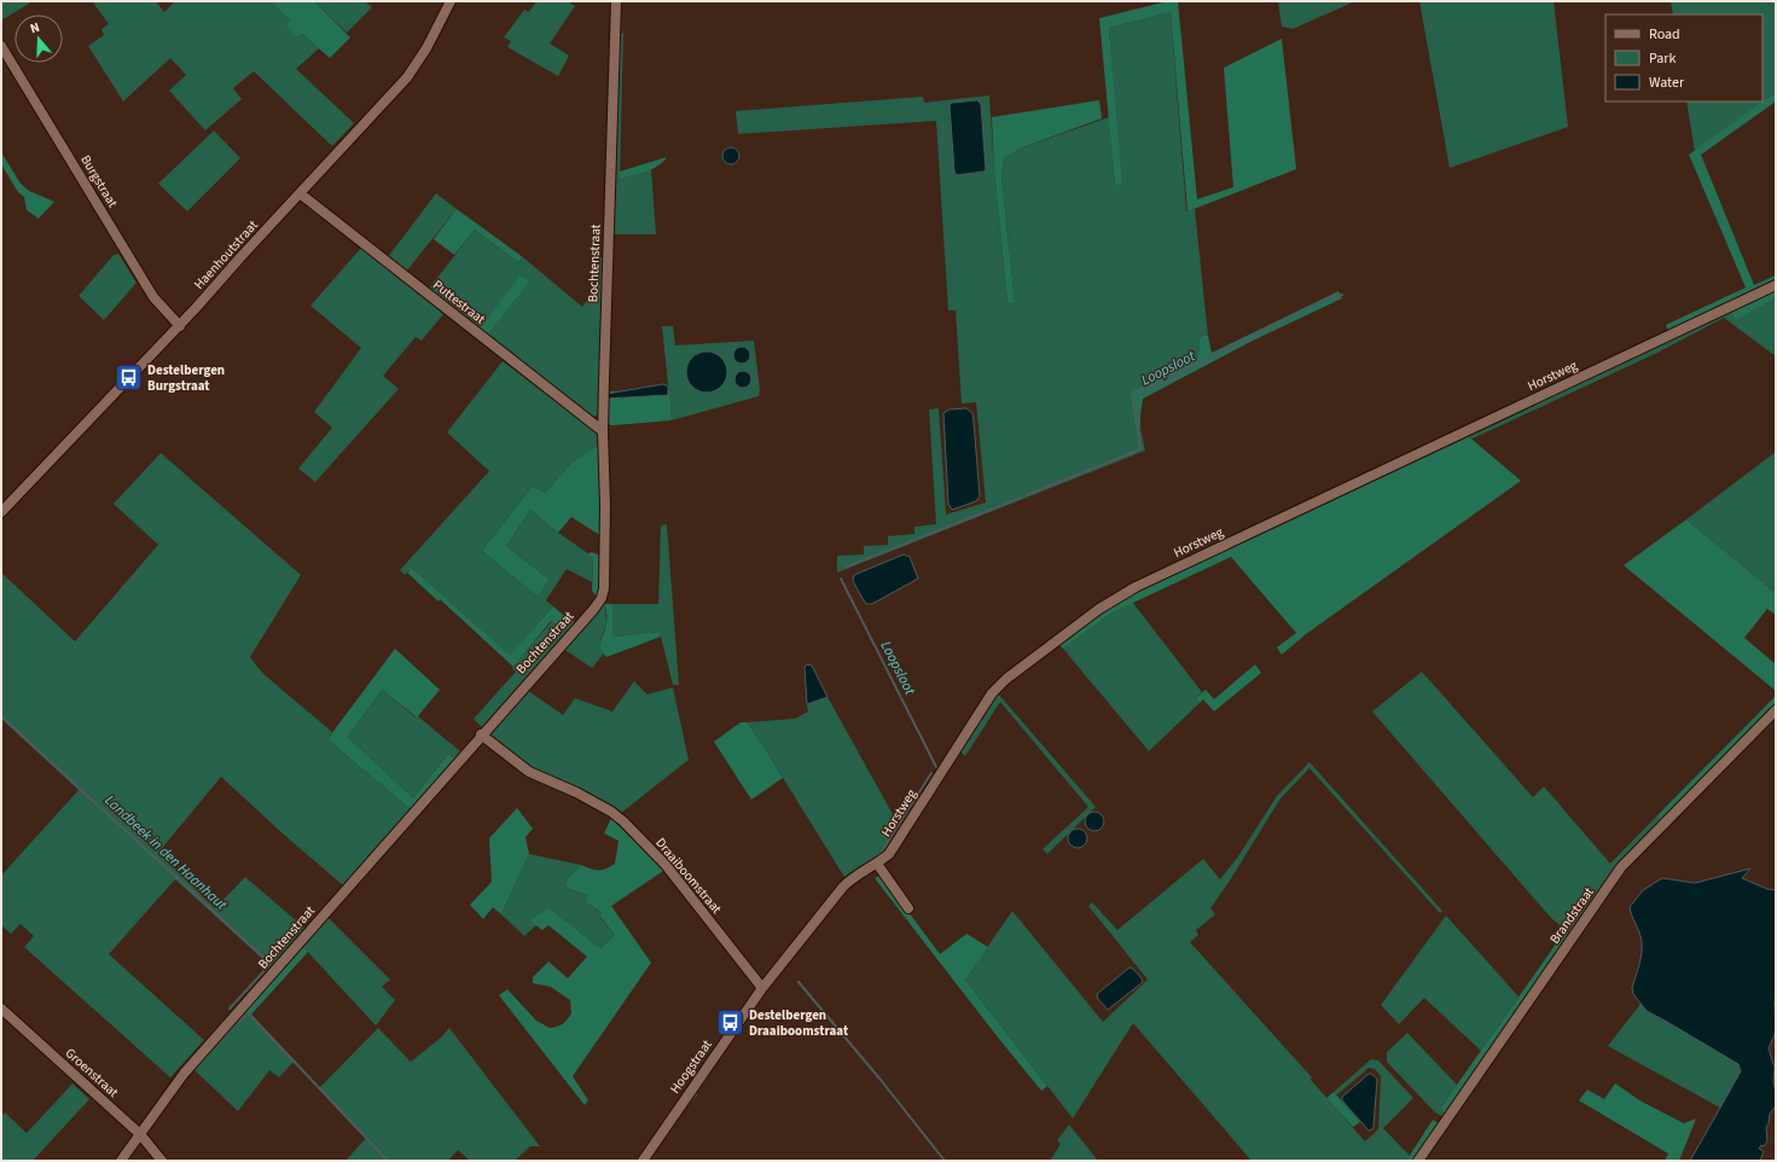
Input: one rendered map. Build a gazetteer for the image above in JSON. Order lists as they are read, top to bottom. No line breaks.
{"streets":{"street":["Burgstraat","Haenhoutstraat","Bochtenstraat","Puttestraat","Horstweg","Draaiboomstraat","Brandstraat","Hoogstraat","Groenstraat"]},"crossings":[["Burgstraat","Haenhoutstraat"],["Haenhoutstraat","Puttestraat"],["Bochtenstraat","Puttestraat"],["Bochtenstraat","Draaiboomstraat"],["Bochtenstraat","Groenstraat"],["Horstweg","Draaiboomstraat"],["Horstweg","Hoogstraat"],["Draaiboomstraat","Hoogstraat"]],"water":["Loopsloot","Landbeek in den Haanhaut"],"places":{"bus stop":["Destelbergen Burgstraat","Destelbergen Draaiboomstraat"]},"legend":["Road","Park","Water"],"north":"top"}
